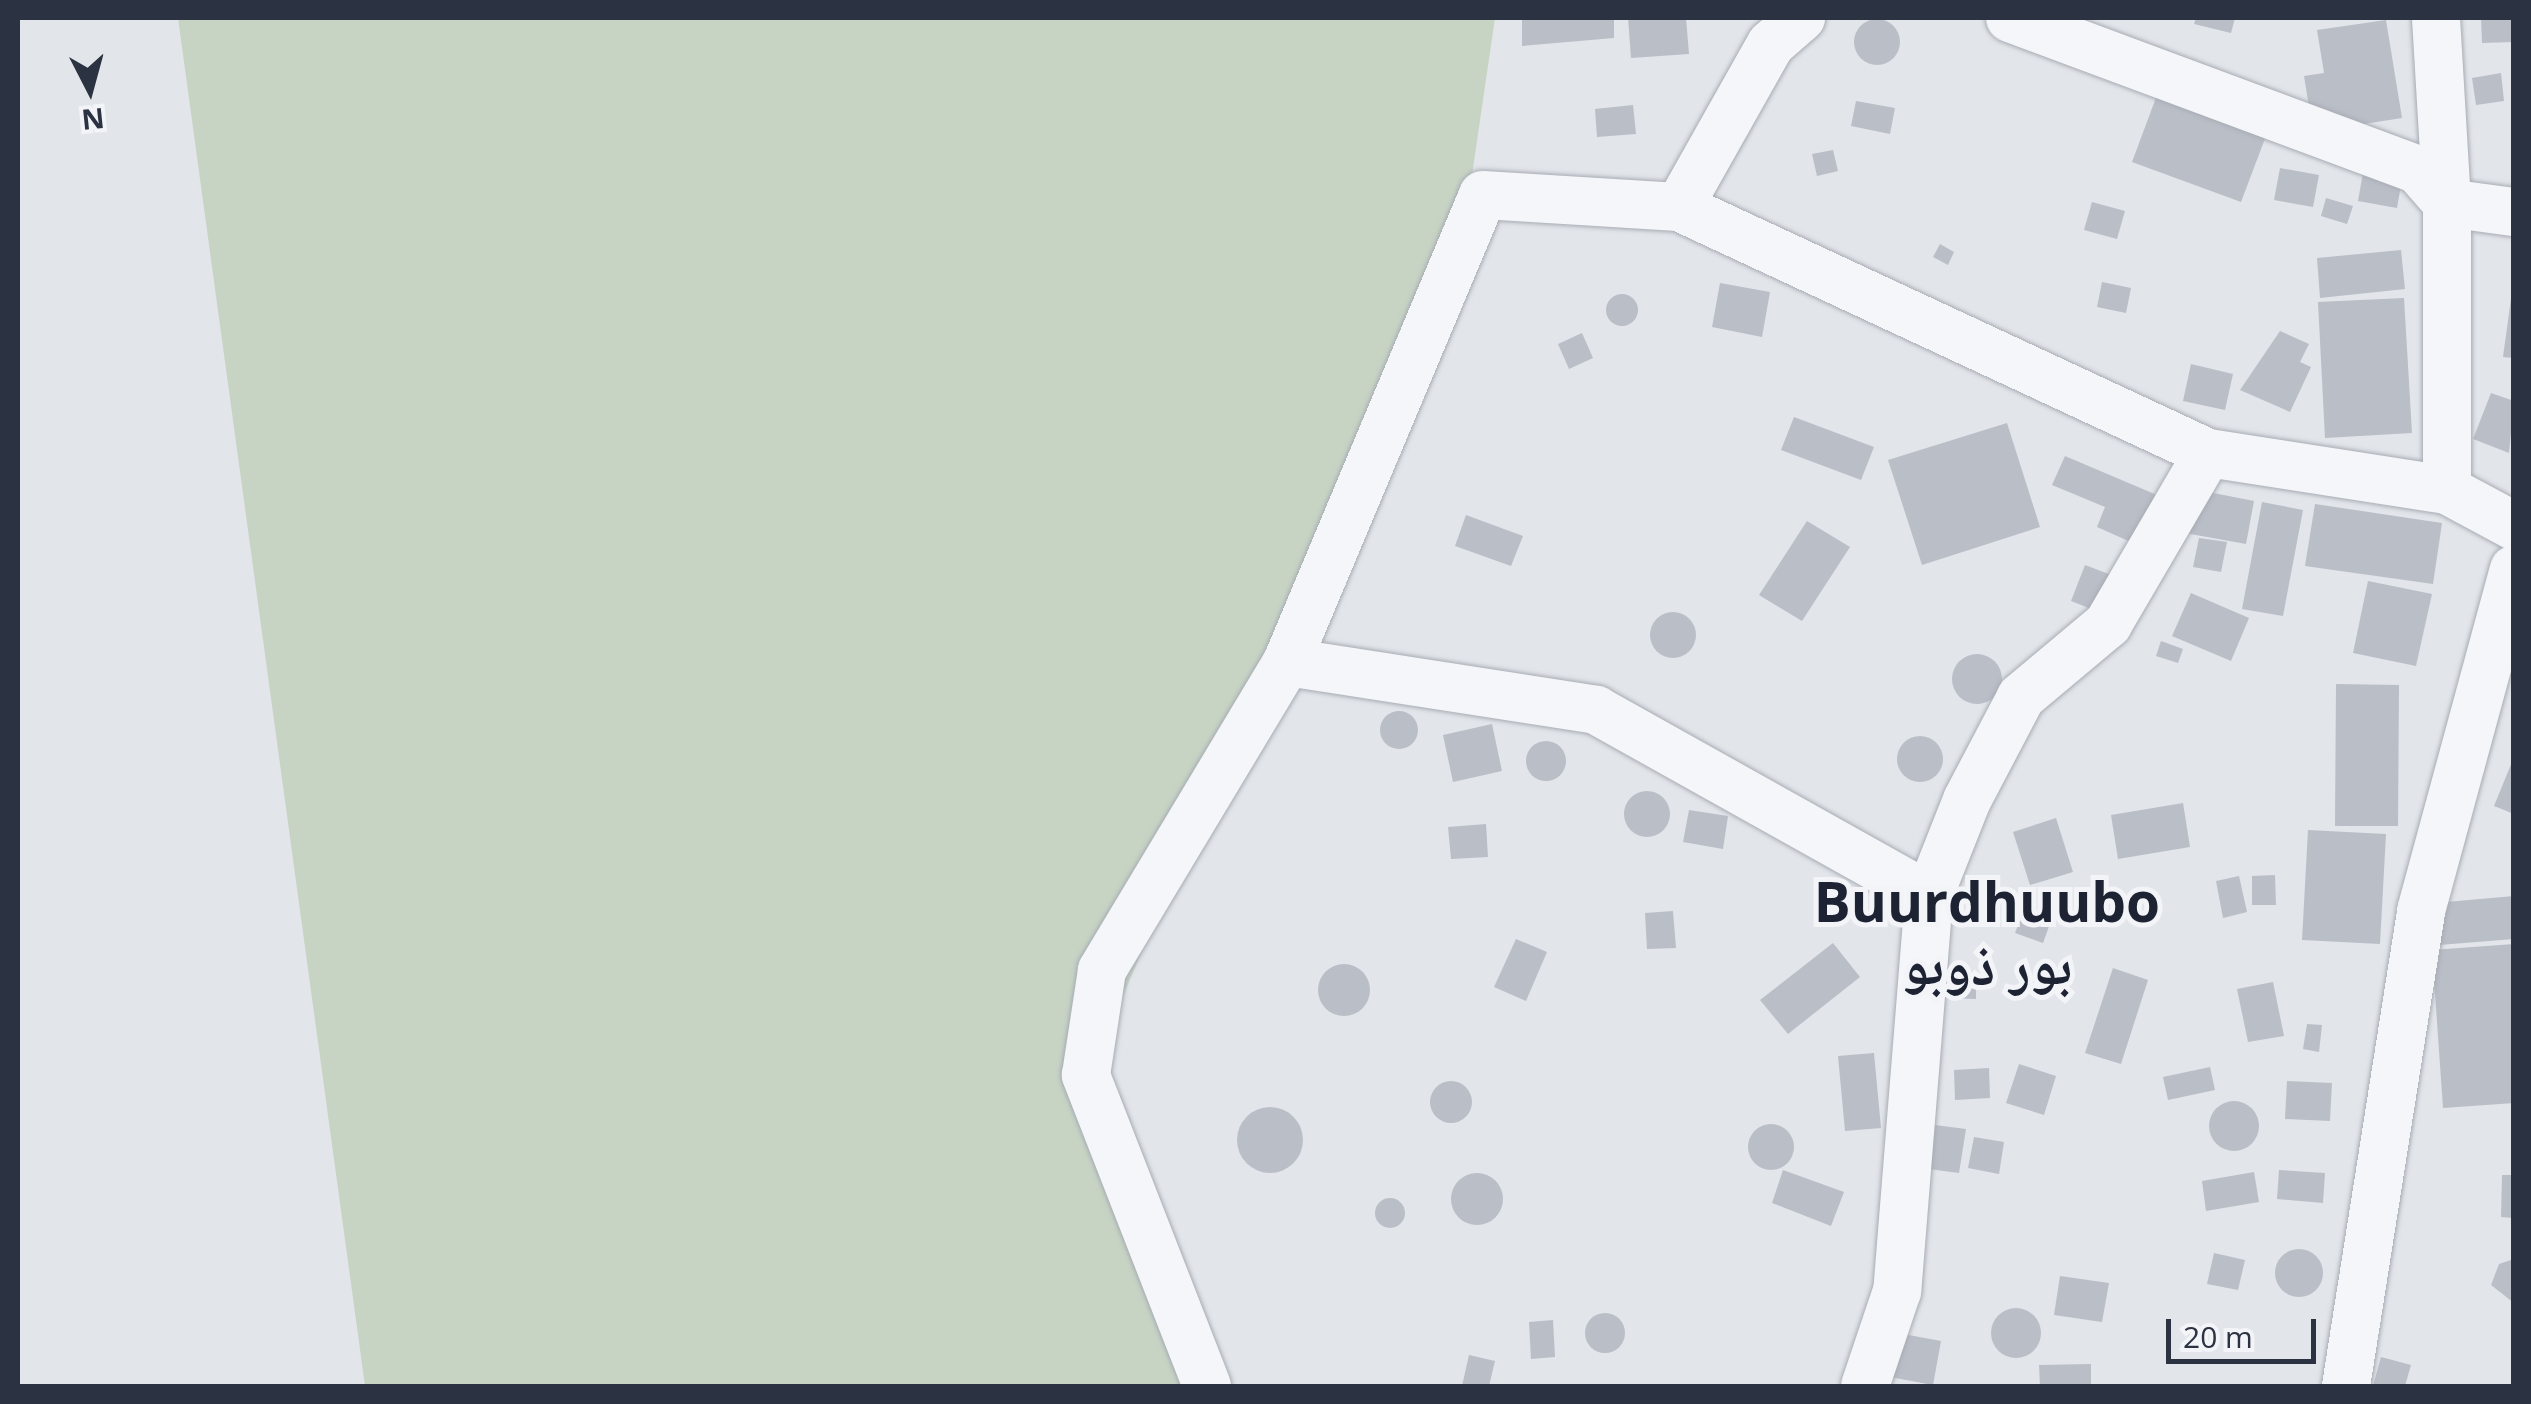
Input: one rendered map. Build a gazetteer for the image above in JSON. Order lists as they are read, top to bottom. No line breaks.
{"districts":["Buurdhuubo بور ذوبو"],"scale_bar":"20 m","north":"bottom"}
